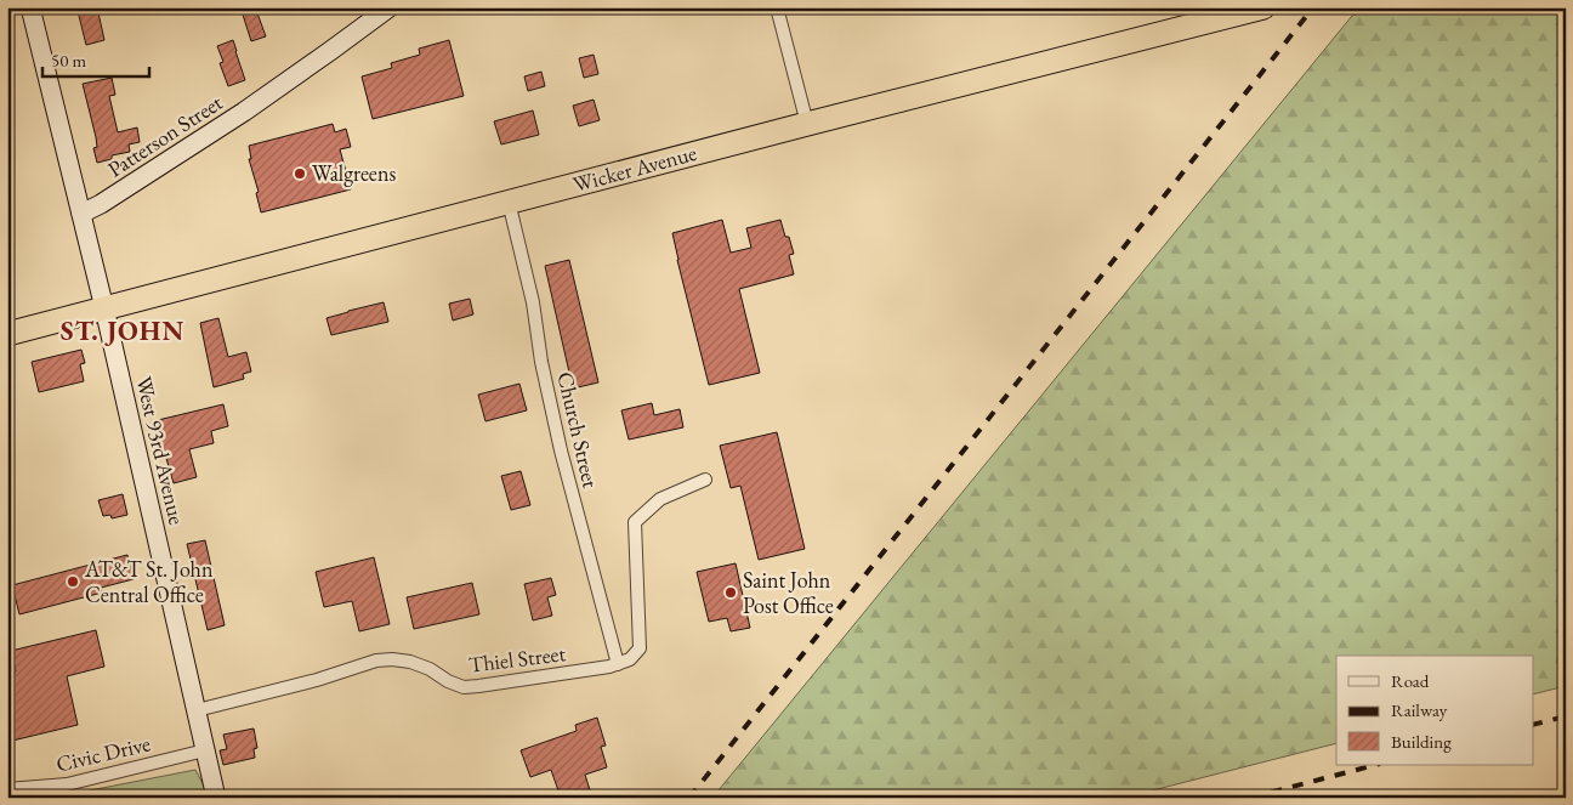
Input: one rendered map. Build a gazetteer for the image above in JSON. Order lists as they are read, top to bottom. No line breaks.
{"streets":{"highway":["Wicker Avenue"],"street":["Patterson Street","Church Street","West 93rd Avenue","Thiel Street","Civic Drive"]},"crossings":[["Patterson Street","West 93rd Avenue"],["Wicker Avenue","Church Street"],["Wicker Avenue","West 93rd Avenue"],["Church Street","Thiel Street"],["West 93rd Avenue","Thiel Street"],["West 93rd Avenue","Civic Drive"]],"districts":["ST. JOHN"],"places":["Walgreens","AT&T St. John Central Office","Saint John Post Office"],"legend":["Road","Railway","Building"],"scale_bar":"50 m"}
